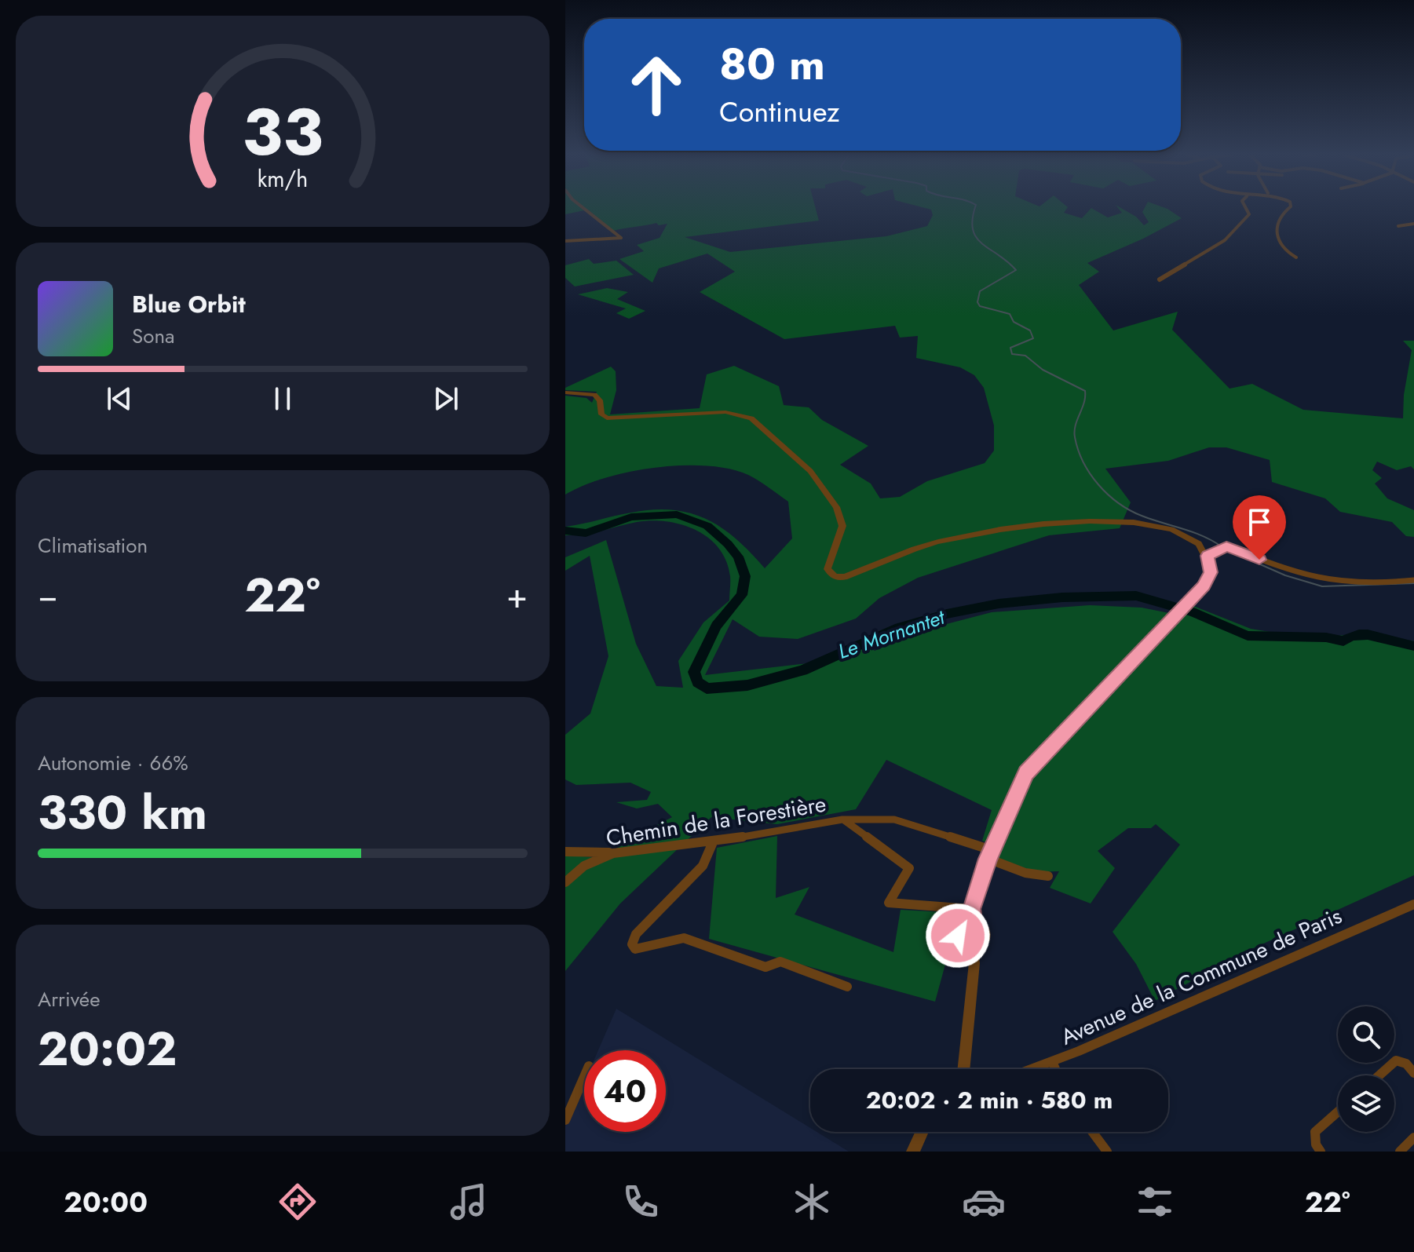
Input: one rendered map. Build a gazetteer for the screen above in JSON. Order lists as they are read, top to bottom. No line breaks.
{"streets":{"street":["Chemin de la Forestière","Avenue de la Commune de Paris"]},"water":["Le Mornantet"],"page":{"turn":["80 m","Continuez"],"song":["Blue Orbit","Sona"],"tile":["Climatisation",["Autonomie · 66%","330 km"],["Arrivée","20:02"]],"heat":["−","22°","+"],"limit":"40","trip":"20:02 · 2 min · 580 m","tabs":["20:00","22°"],"gauge":["33","km/h"]}}
